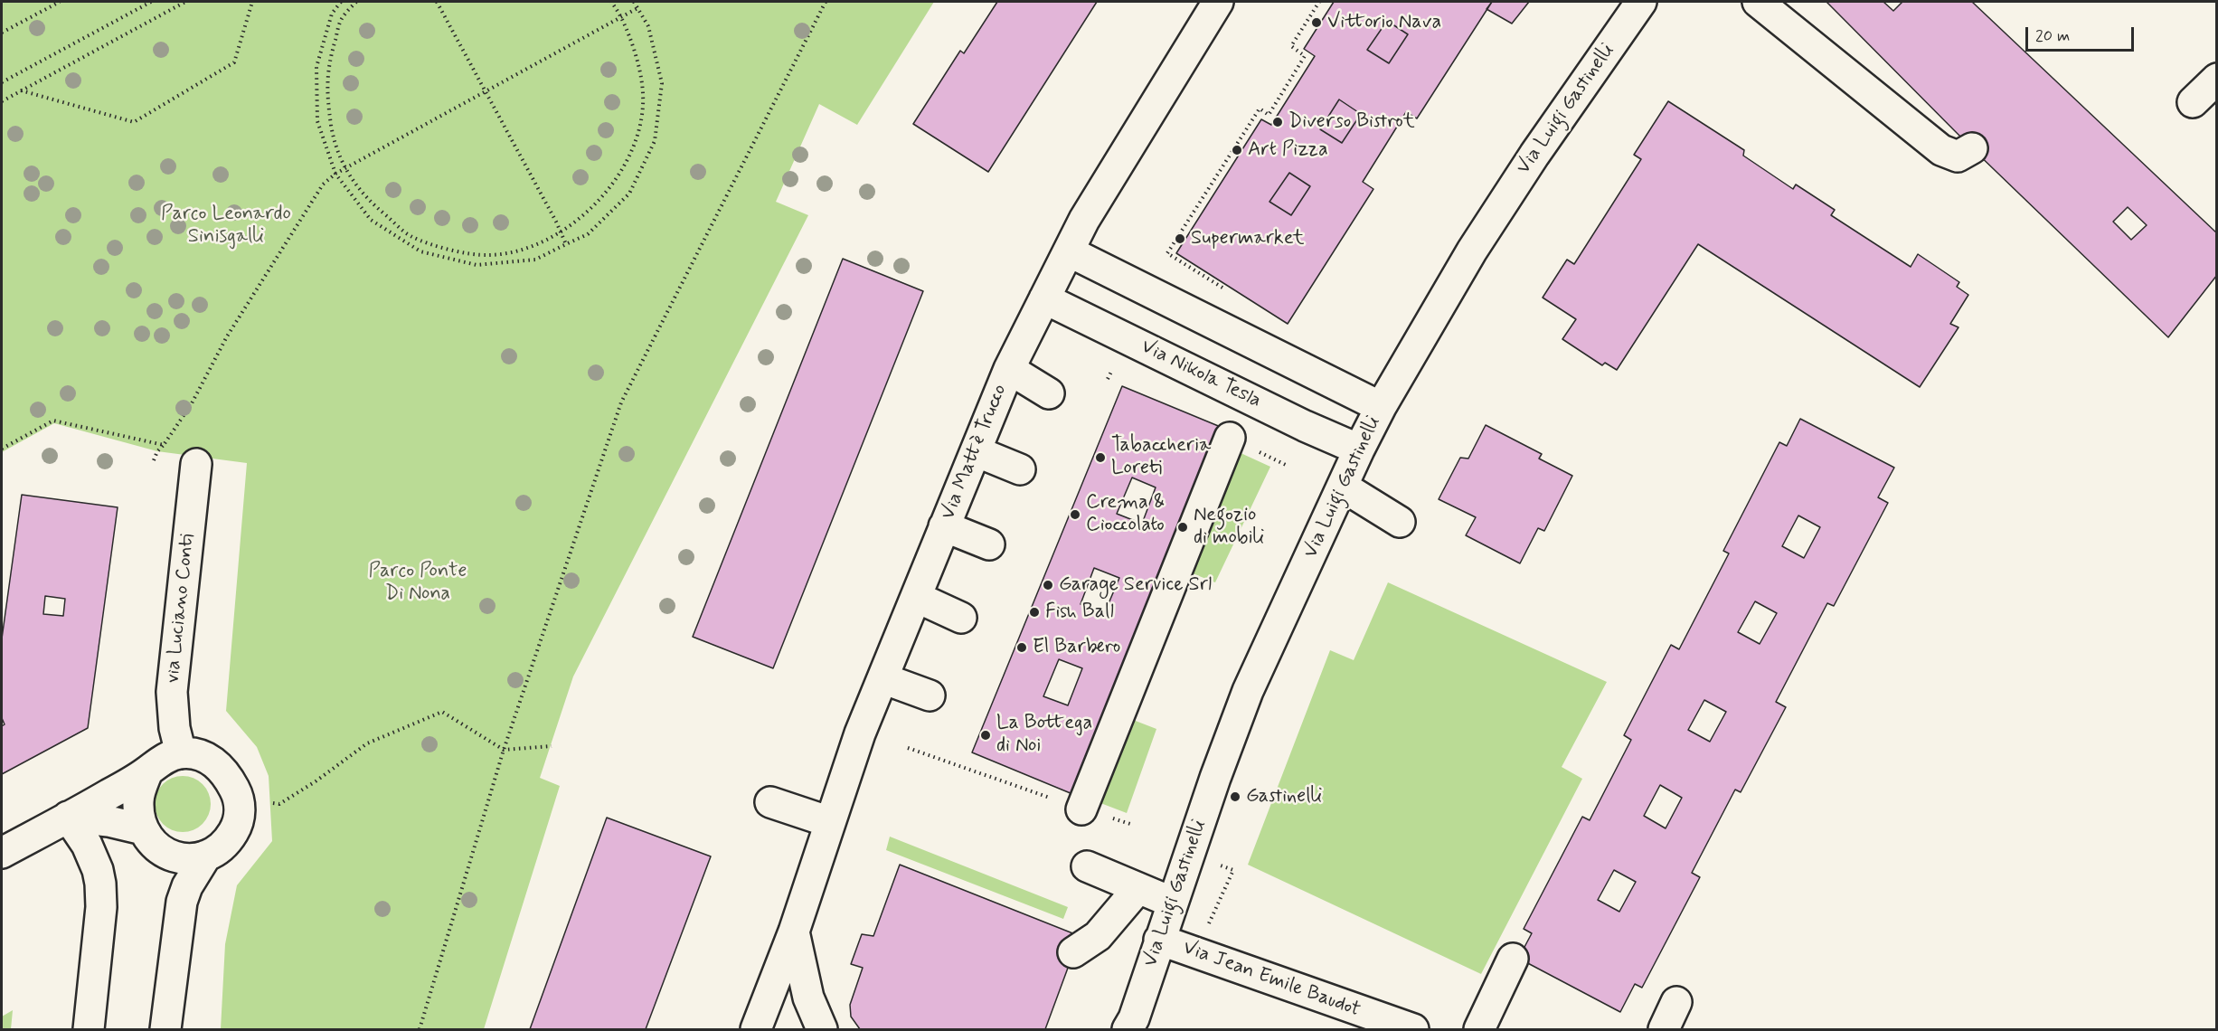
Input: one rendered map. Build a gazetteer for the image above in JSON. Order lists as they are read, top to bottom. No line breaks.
{"streets":{"street":["Via Luigi Gastinelli","Via Nikola Tesla","Via Mattè Trucco","via Luciano Conti","Via Jean Emile Baudot"]},"crossings":[["Via Luigi Gastinelli","Via Nikola Tesla"],["Via Luigi Gastinelli","Via Jean Emile Baudot"],["Via Nikola Tesla","Via Mattè Trucco"]],"parks":["Parco Leonardo Sinisgalli","Parco Ponte Di Nona"],"places":["Vittorio Nava","Diverso Bistrot","Art Pizza","Supermarket","Tabaccheria Loreti","Crema & Cioccolato","Negozio di mobili","Garage Service Srl","Fish Ball","El Barbero","La Bottega di Noi","Gastinelli"],"scale_bar":"20 m"}
